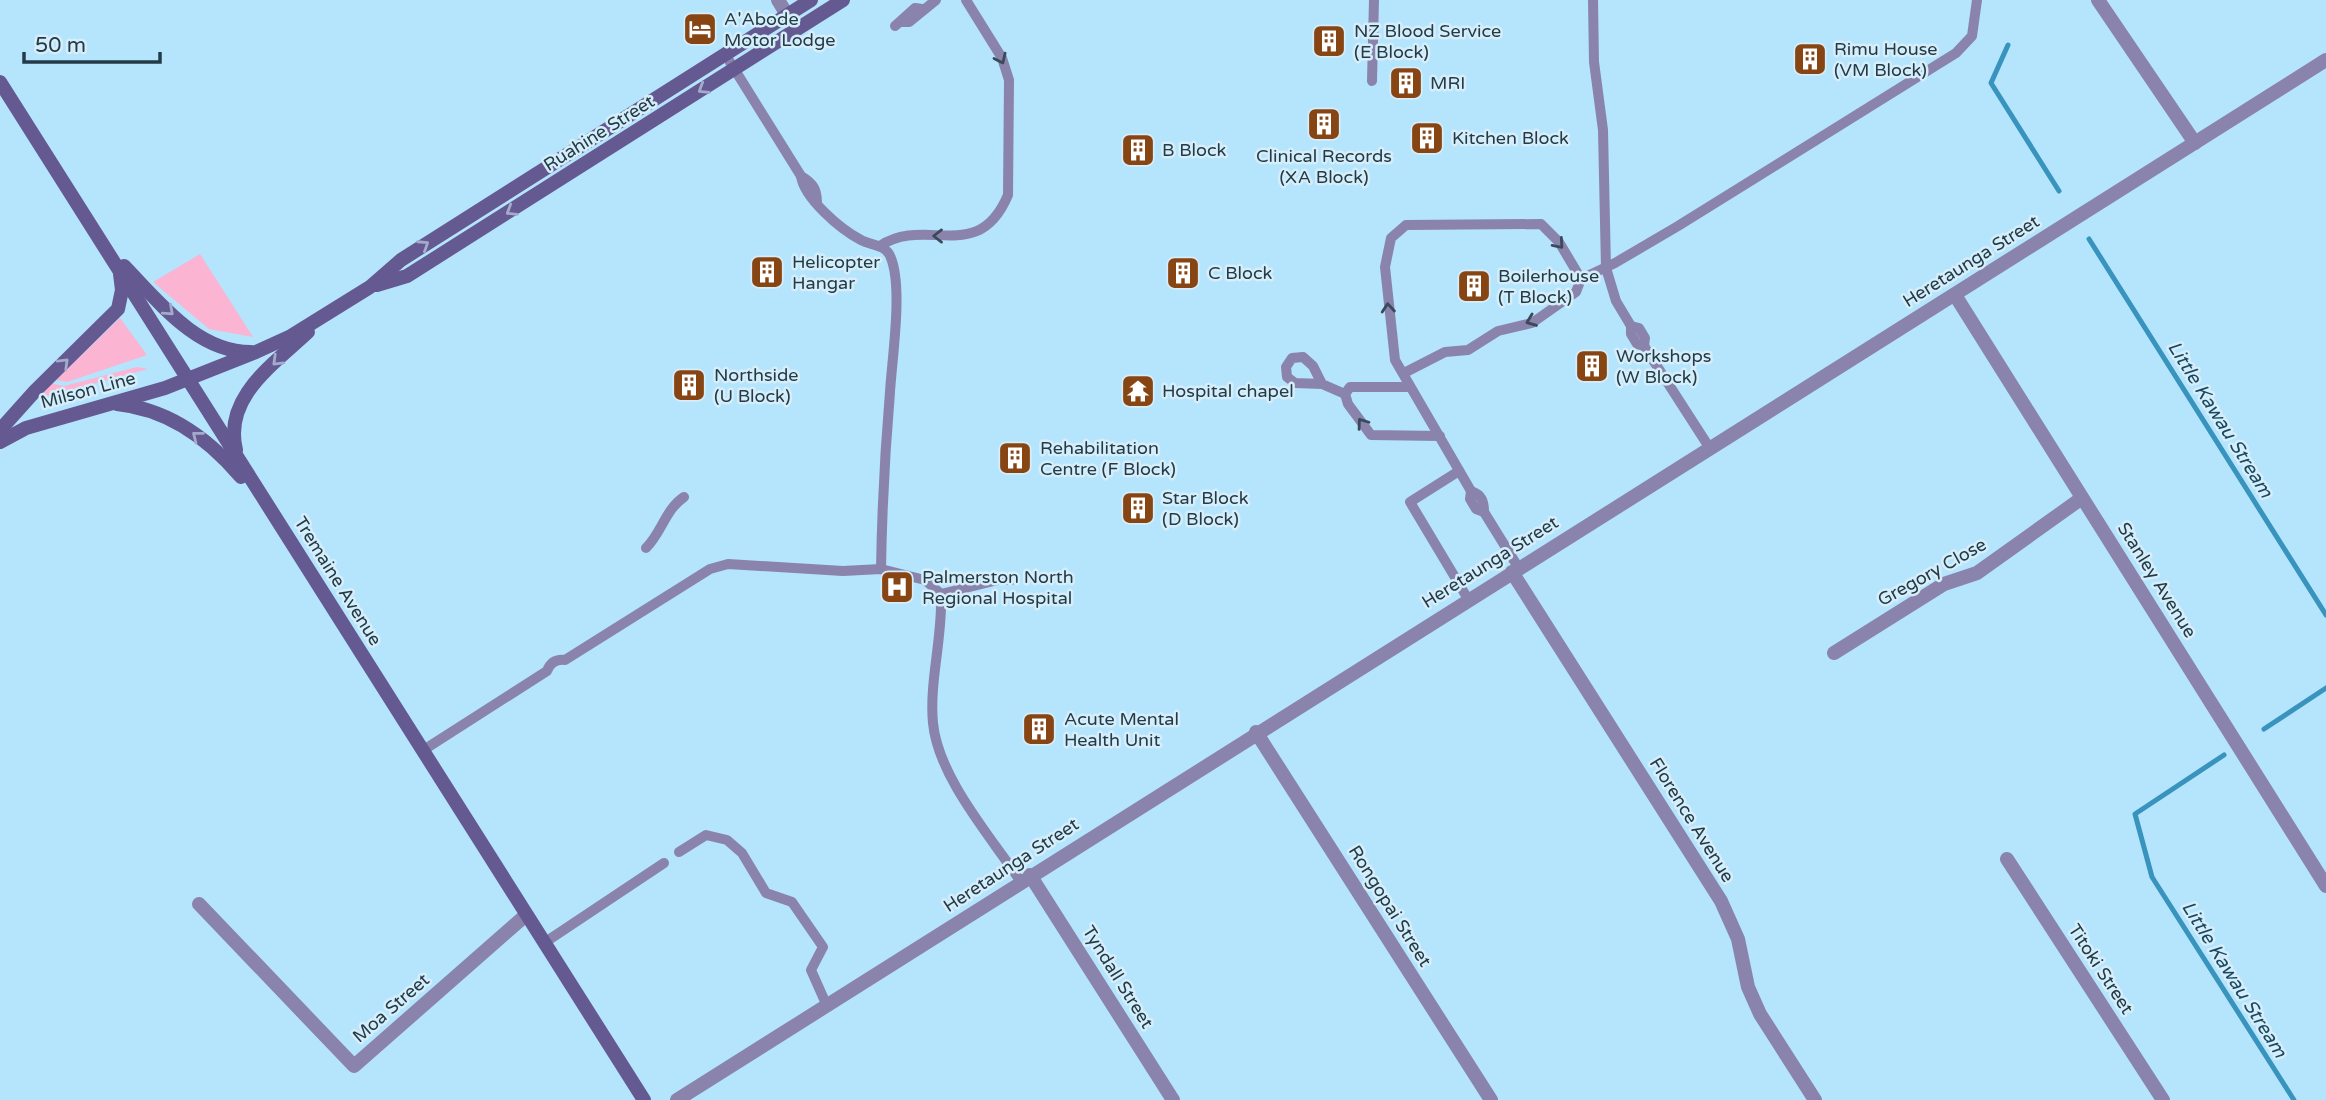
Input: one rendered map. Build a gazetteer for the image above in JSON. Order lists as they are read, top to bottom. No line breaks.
{"streets":{"main road":["Ruahine Street","Milson Line","Tremaine Avenue"],"street":["Heretaunga Street","Gregory Close","Stanley Avenue","Florence Avenue","Rongopai Street","Titoki Street","Tyndall Street","Moa Street"]},"crossings":[["Ruahine Street","Milson Line"],["Ruahine Street","Tremaine Avenue"],["Heretaunga Street","Stanley Avenue"],["Heretaunga Street","Florence Avenue"],["Heretaunga Street","Rongopai Street"],["Heretaunga Street","Tyndall Street"],["Milson Line","Tremaine Avenue"],["Gregory Close","Stanley Avenue"],["Tremaine Avenue","Moa Street"]],"water":["Little Kawau Stream"],"places":{"hotel":["A'Abode Motor Lodge"],"building":["NZ Blood Service (E Block)","Rimu House (VM Block)","MRI","Clinical Records (XA Block)","Kitchen Block","B Block","Helicopter Hangar","C Block","Boilerhouse (T Block)","Workshops (W Block)","Northside (U Block)","Rehabilitation Centre (F Block)","Star Block (D Block)","Acute Mental Health Unit"],"temple":["Hospital chapel"],"hospital":["Palmerston North Regional Hospital"]},"scale_bar":"50 m"}
